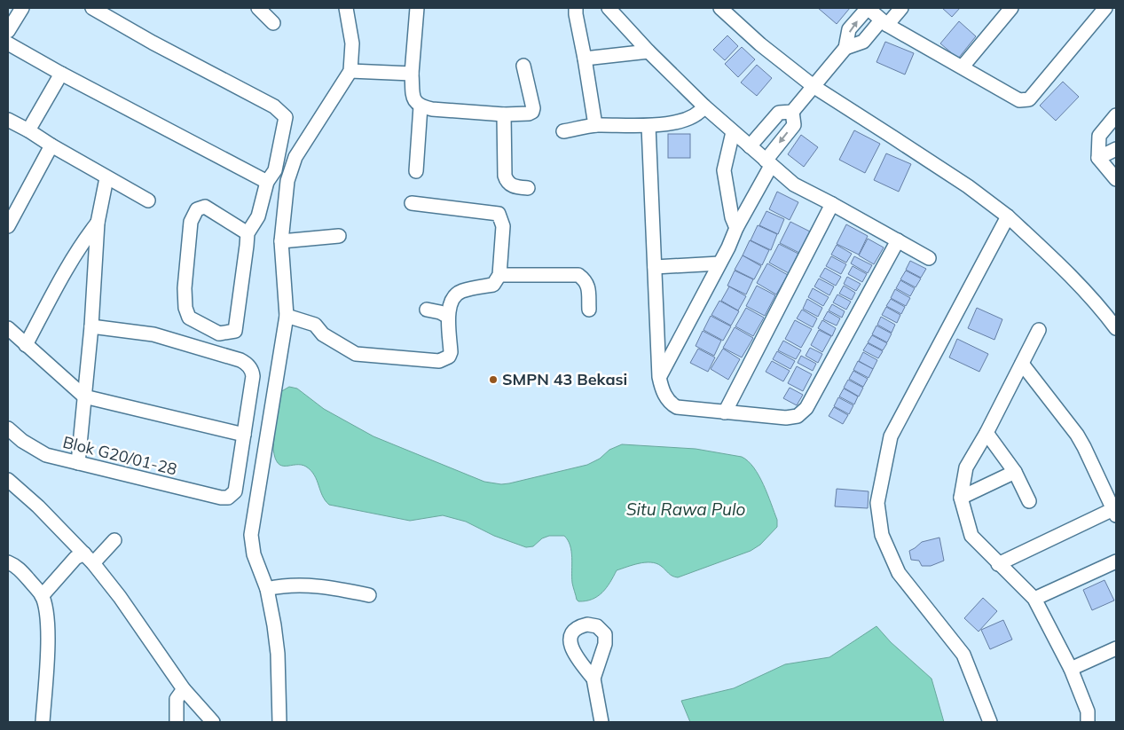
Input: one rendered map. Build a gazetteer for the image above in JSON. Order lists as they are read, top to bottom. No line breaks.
{"streets":{"street":["Blok G20/01-28"]},"water":["Situ Rawa Pulo"],"places":["SMPN 43 Bekasi"]}
